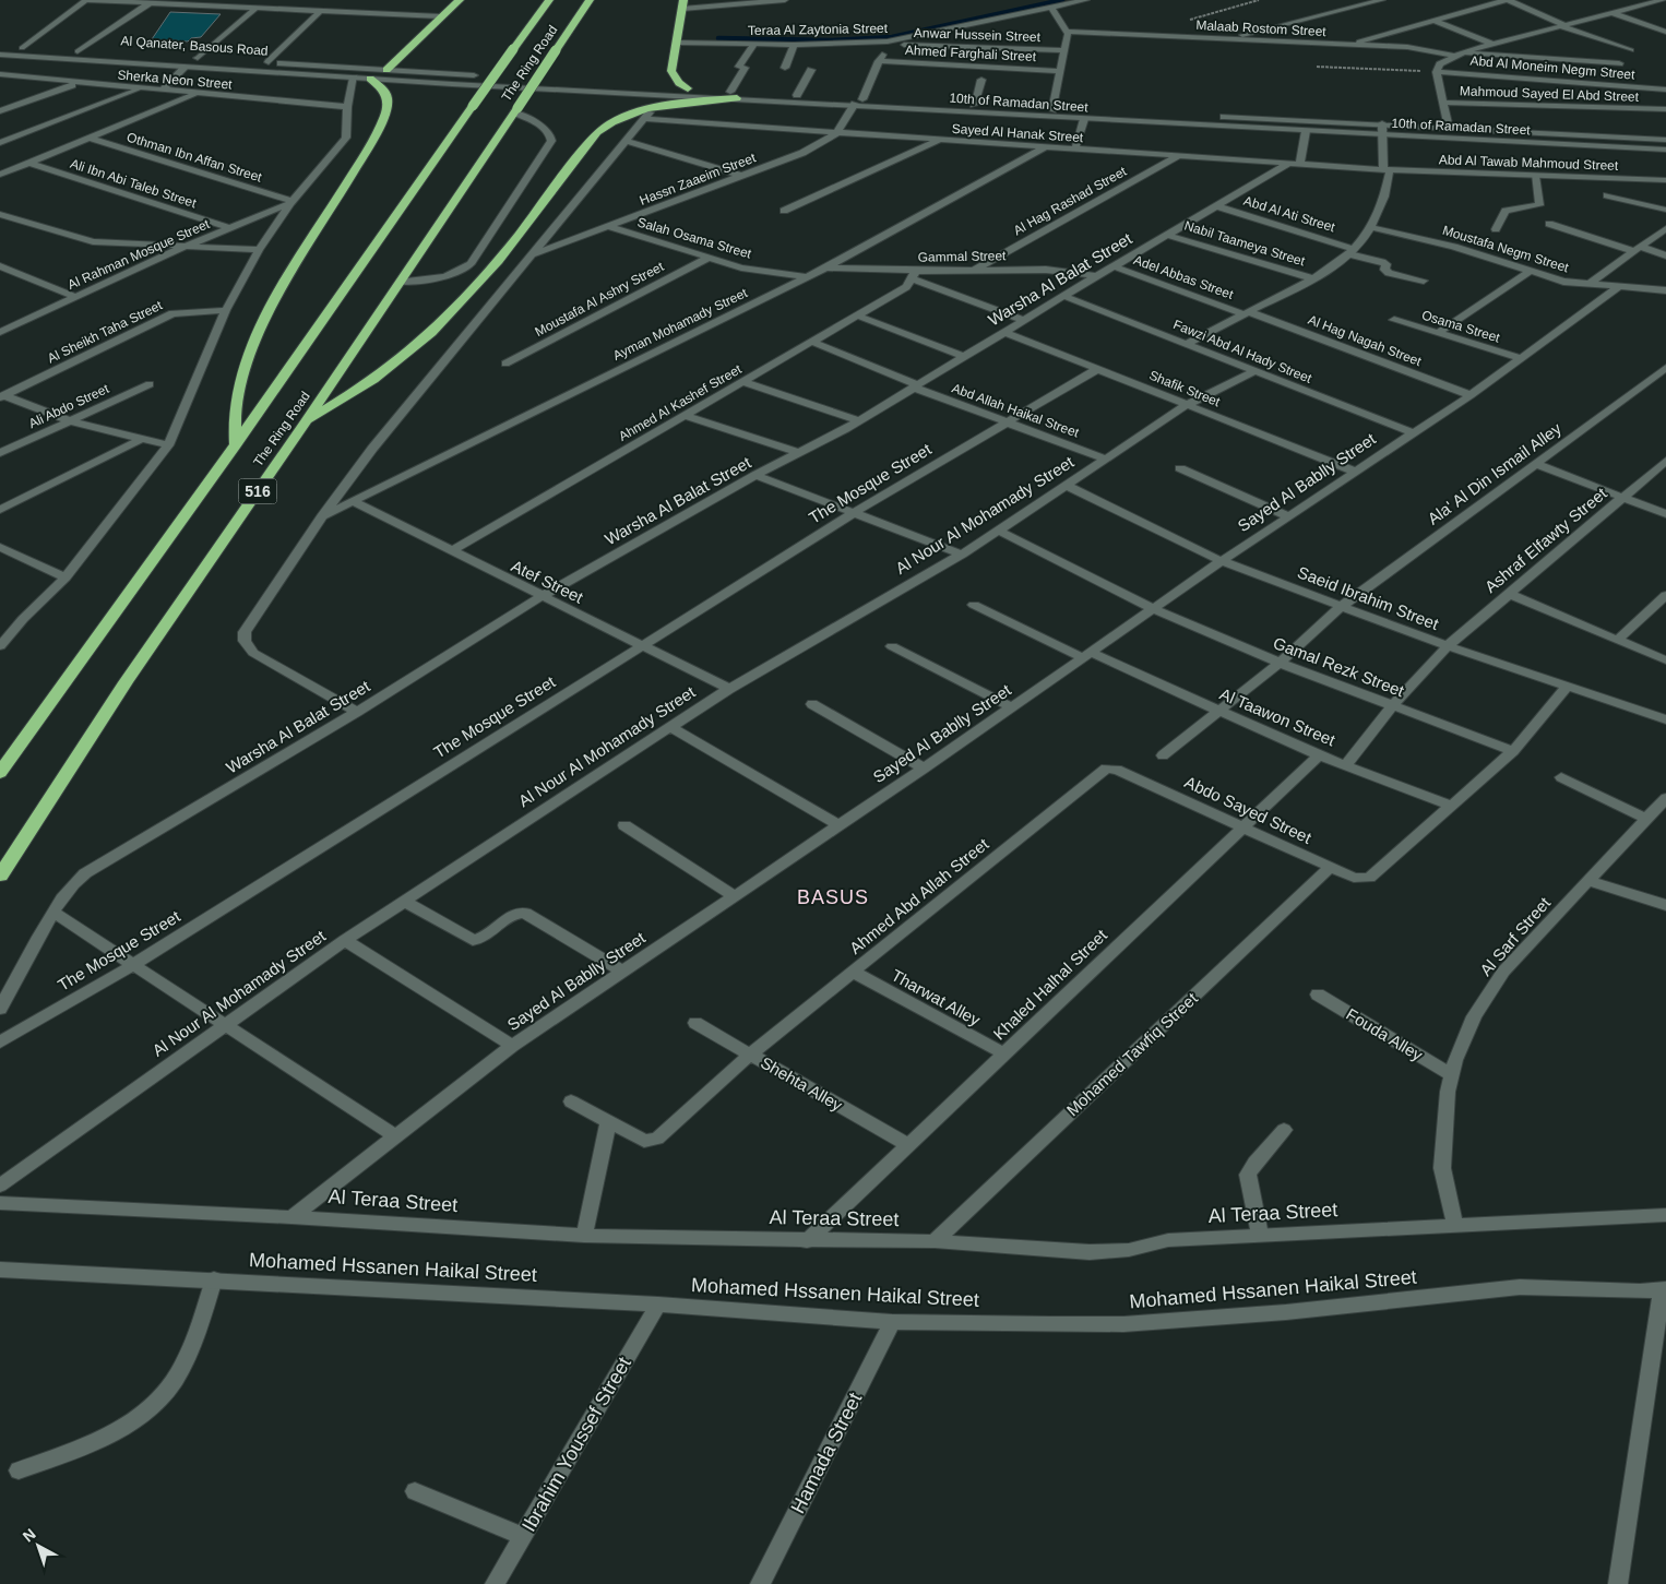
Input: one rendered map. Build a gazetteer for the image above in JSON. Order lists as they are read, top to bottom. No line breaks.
{"streets":{"highway":["The Ring Road","516"],"street":["Malaab Rostom Street","Teraa Al Zaytonia Street","Anwar Hussein Street","Al Qanater, Basous Road","Ahmed Farghali Street","Abd Al Moneim Negm Street","Sherka Neon Street","Mahmoud Sayed El Abd Street","10th of Ramadan Street","Sayed Al Hanak Street","Othman Ibn Affan Street","Abd Al Tawab Mahmoud Street","Hassn Zaaeim Street","Ali Ibn Abi Taleb Street","Al Hag Rashad Street","Abd Al Ati Street","Salah Osama Street","Nabil Taameya Street","Moustafa Negm Street","Al Rahman Mosque Street","Gammal Street","Adel Abbas Street","Warsha Al Balat Street","Moustafa Al Ashry Street","Ayman Mohamady Street","Osama Street","Al Sheikh Taha Street","Al Hag Nagah Street","Fawzi Abd Al Hady Street","Shafik Street","Ahmed Al Kashef Street","Ali Abdo Street","Abd Allah Haikal Street","Ala' Al Din Ismail Alley","Sayed Al Bablly Street","The Mosque Street","Al Nour Al Mohamady Street","Ashraf Elfawty Street","Atef Street","Saeid Ibrahim Street","Gamal Rezk Street","Al Taawon Street","Abdo Sayed Street","Ahmed Abd Allah Street","Al Sarf Street","Khaled Halhal Street","Tharwat Alley","Fouda Alley","Mohamed Tawfiq Street","Shehta Alley","Al Teraa Street","Mohamed Hssanen Haikal Street","Ibrahim Youssef Street","Hamada Street"]},"crossings":[["Teraa Al Zaytonia Street","Anwar Hussein Street"],["Teraa Al Zaytonia Street","Hassn Zaaeim Street"],["Anwar Hussein Street","Hassn Zaaeim Street"],["Al Qanater, Basous Road","10th of Ramadan Street"],["Ahmed Farghali Street","Hassn Zaaeim Street"],["Abd Al Moneim Negm Street","Mahmoud Sayed El Abd Street"],["10th of Ramadan Street","Hassn Zaaeim Street"],["Sayed Al Hanak Street","Abd Al Tawab Mahmoud Street"],["Sayed Al Hanak Street","Hassn Zaaeim Street"],["Sayed Al Hanak Street","Al Hag Rashad Street"],["Sayed Al Hanak Street","Warsha Al Balat Street"],["Sayed Al Hanak Street","Ayman Mohamady Street"],["Othman Ibn Affan Street","Al Rahman Mosque Street"],["Hassn Zaaeim Street","Salah Osama Street"],["Ali Ibn Abi Taleb Street","Al Rahman Mosque Street"],["Al Hag Rashad Street","Gammal Street"],["Abd Al Ati Street","Warsha Al Balat Street"],["Salah Osama Street","Moustafa Al Ashry Street"],["Salah Osama Street","Ayman Mohamady Street"],["Nabil Taameya Street","Warsha Al Balat Street"],["Moustafa Negm Street","Sayed Al Bablly Street"],["Gammal Street","Warsha Al Balat Street"],["Gammal Street","Ayman Mohamady Street"],["Gammal Street","Ahmed Al Kashef Street"],["Adel Abbas Street","Warsha Al Balat Street"],["Adel Abbas Street","Al Hag Nagah Street"],["Warsha Al Balat Street","Fawzi Abd Al Hady Street"],["Warsha Al Balat Street","Shafik Street"],["Warsha Al Balat Street","Abd Allah Haikal Street"],["Warsha Al Balat Street","Atef Street"],["Ayman Mohamady Street","Atef Street"],["Osama Street","Sayed Al Bablly Street"],["Al Hag Nagah Street","Sayed Al Bablly Street"],["Fawzi Abd Al Hady Street","Sayed Al Bablly Street"],["Fawzi Abd Al Hady Street","Al Nour Al Mohamady Street"],["Shafik Street","Sayed Al Bablly Street"],["Shafik Street","The Mosque Street"],["Shafik Street","Al Nour Al Mohamady Street"],["Ahmed Al Kashef Street","Abd Allah Haikal Street"],["Ahmed Al Kashef Street","Atef Street"],["Abd Allah Haikal Street","The Mosque Street"],["Abd Allah Haikal Street","Al Nour Al Mohamady Street"],["Ala' Al Din Ismail Alley","Saeid Ibrahim Street"],["Ala' Al Din Ismail Alley","Gamal Rezk Street"],["Ala' Al Din Ismail Alley","Al Taawon Street"],["Sayed Al Bablly Street","Saeid Ibrahim Street"],["Sayed Al Bablly Street","Gamal Rezk Street"],["Sayed Al Bablly Street","Al Taawon Street"],["Sayed Al Bablly Street","Al Teraa Street"],["The Mosque Street","Atef Street"],["Al Nour Al Mohamady Street","Atef Street"],["Al Nour Al Mohamady Street","Saeid Ibrahim Street"],["Ashraf Elfawty Street","Saeid Ibrahim Street"],["Ashraf Elfawty Street","Gamal Rezk Street"],["Ashraf Elfawty Street","Al Taawon Street"],["Al Taawon Street","Abdo Sayed Street"],["Al Taawon Street","Khaled Halhal Street"],["Abdo Sayed Street","Ahmed Abd Allah Street"],["Abdo Sayed Street","Khaled Halhal Street"],["Abdo Sayed Street","Mohamed Tawfiq Street"],["Ahmed Abd Allah Street","Tharwat Alley"],["Ahmed Abd Allah Street","Shehta Alley"],["Al Sarf Street","Fouda Alley"],["Al Sarf Street","Al Teraa Street"],["Khaled Halhal Street","Tharwat Alley"],["Khaled Halhal Street","Shehta Alley"],["Khaled Halhal Street","Al Teraa Street"],["Mohamed Tawfiq Street","Al Teraa Street"],["Mohamed Hssanen Haikal Street","Ibrahim Youssef Street"],["Mohamed Hssanen Haikal Street","Hamada Street"]],"districts":["BASUS"],"north":"top left"}
